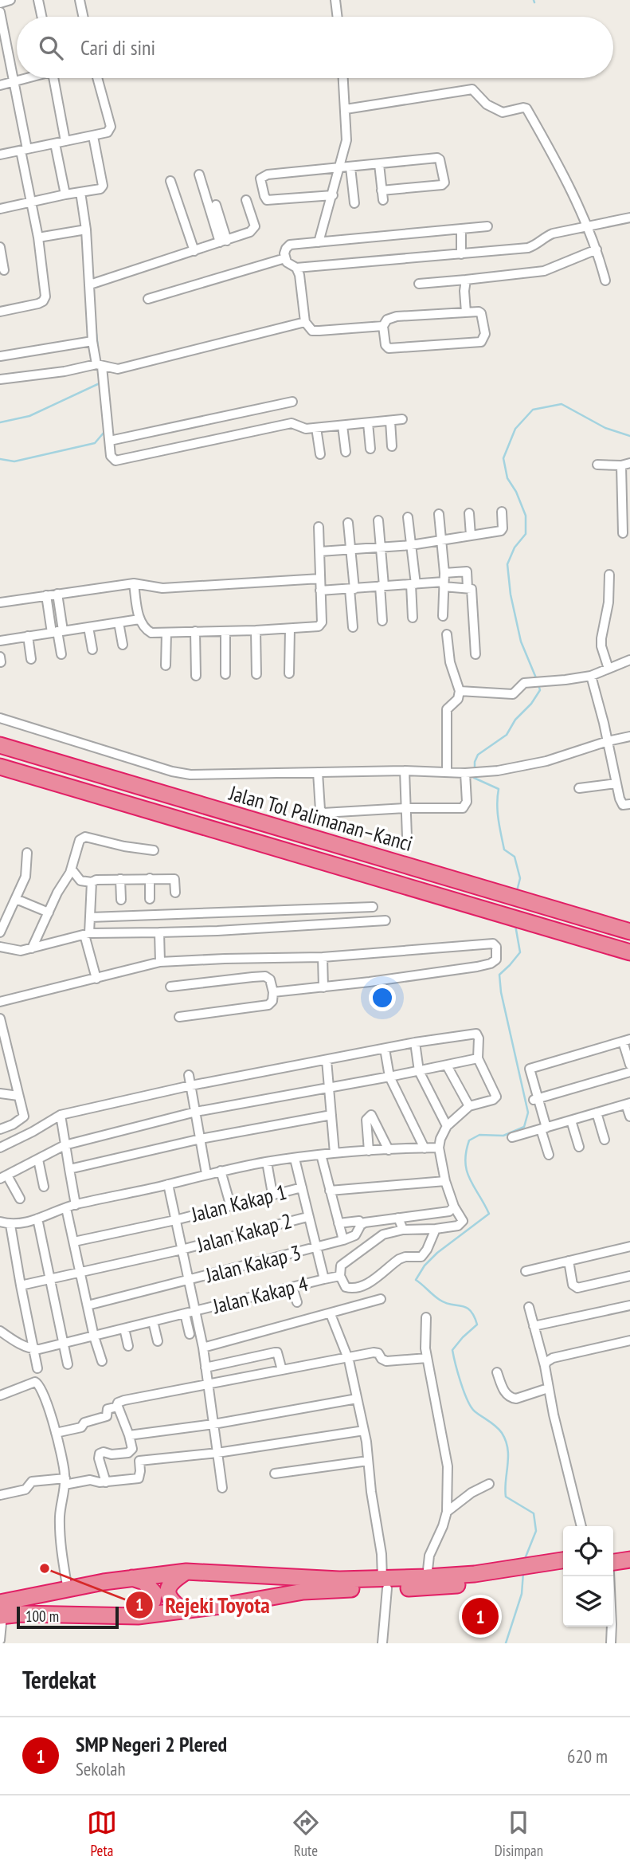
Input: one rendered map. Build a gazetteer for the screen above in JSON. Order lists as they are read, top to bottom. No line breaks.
{"streets":{"highway":["Jalan Tol Palimanan–Kanci"],"street":["Jalan Kakap 1","Jalan Kakap 2","Jalan Kakap 3","Jalan Kakap 4"]},"places":["Rejeki Toyota"],"scale_bar":"100 m","page":{"search":"Cari di sini","pins":"1","scale":"100 m","heading":"Terdekat","list":[{"mark":"1","name":"SMP Negeri 2 Plered","note":"Sekolah","value":"620 m"}],"nav":["Peta","Rute","Disimpan"]}}
